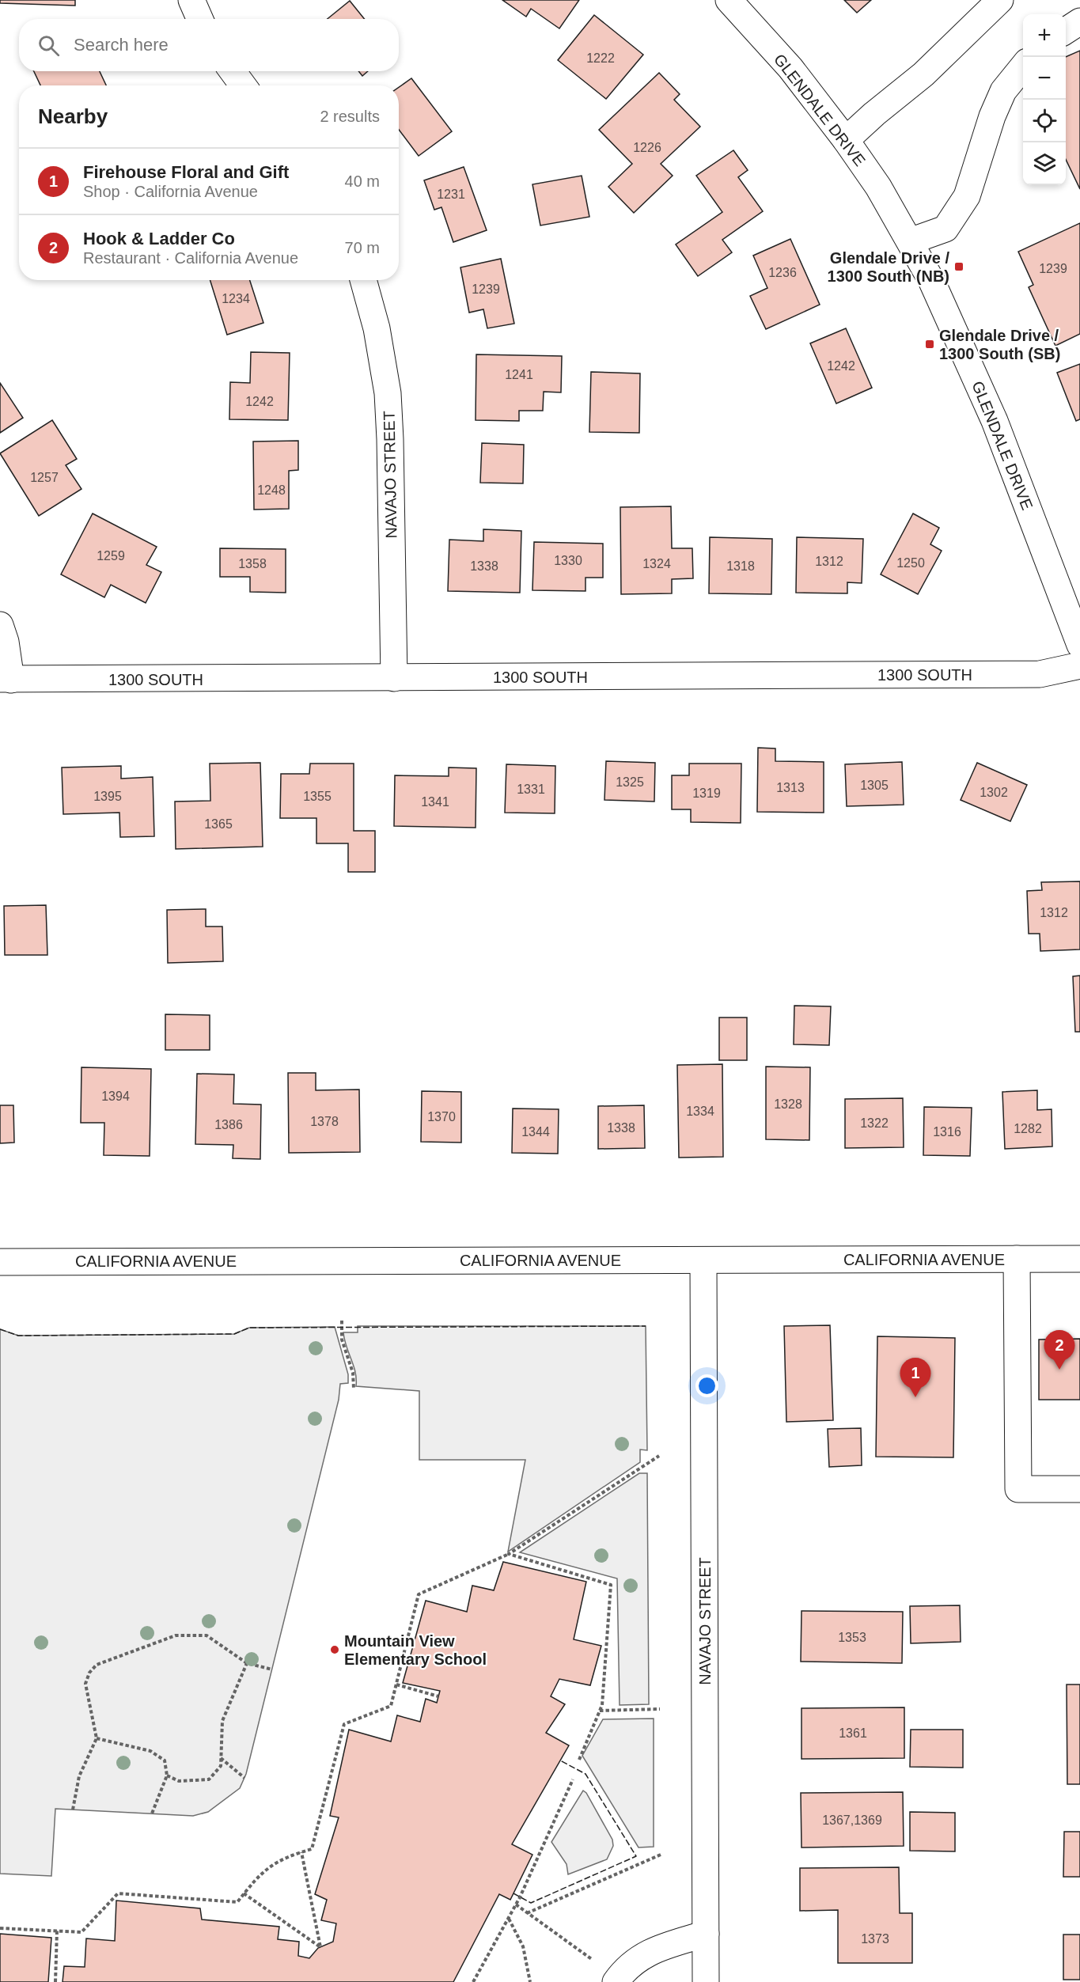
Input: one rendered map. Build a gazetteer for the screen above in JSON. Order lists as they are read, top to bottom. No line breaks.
{"streets":{"street":["GLENDALE DRIVE","NAVAJO STREET","1300 SOUTH","CALIFORNIA AVENUE"]},"crossings":[["NAVAJO STREET","1300 SOUTH"],["NAVAJO STREET","CALIFORNIA AVENUE"]],"places":{"transit":["Glendale Drive / 1300 South (NB)","Glendale Drive / 1300 South (SB)"],"other":["Mountain View Elementary School"]},"house_numbers":["1222","1226","1231","1239","1236","1239","1234","1242","1241","1242","1257","1248","1259","1330","1312","1250","1358","1324","1338","1318","1325","1305","1313","1331","1302","1319","1395","1355","1341","1365","1312","1394","1328","1334","1370","1378","1322","1386","1338","1282","1344","1316","1353","1361","1367,1369","1373"],"page":{"map_buttons":["+","−"],"search":"Search here","heading":["Nearby","2 results"],"list":[{"mark":"1","name":"Firehouse Floral and Gift","note":"Shop · California Avenue","value":"40 m"},{"mark":"2","name":"Hook & Ladder Co","note":"Restaurant · California Avenue","value":"70 m"}],"pins":["2","1"]}}
